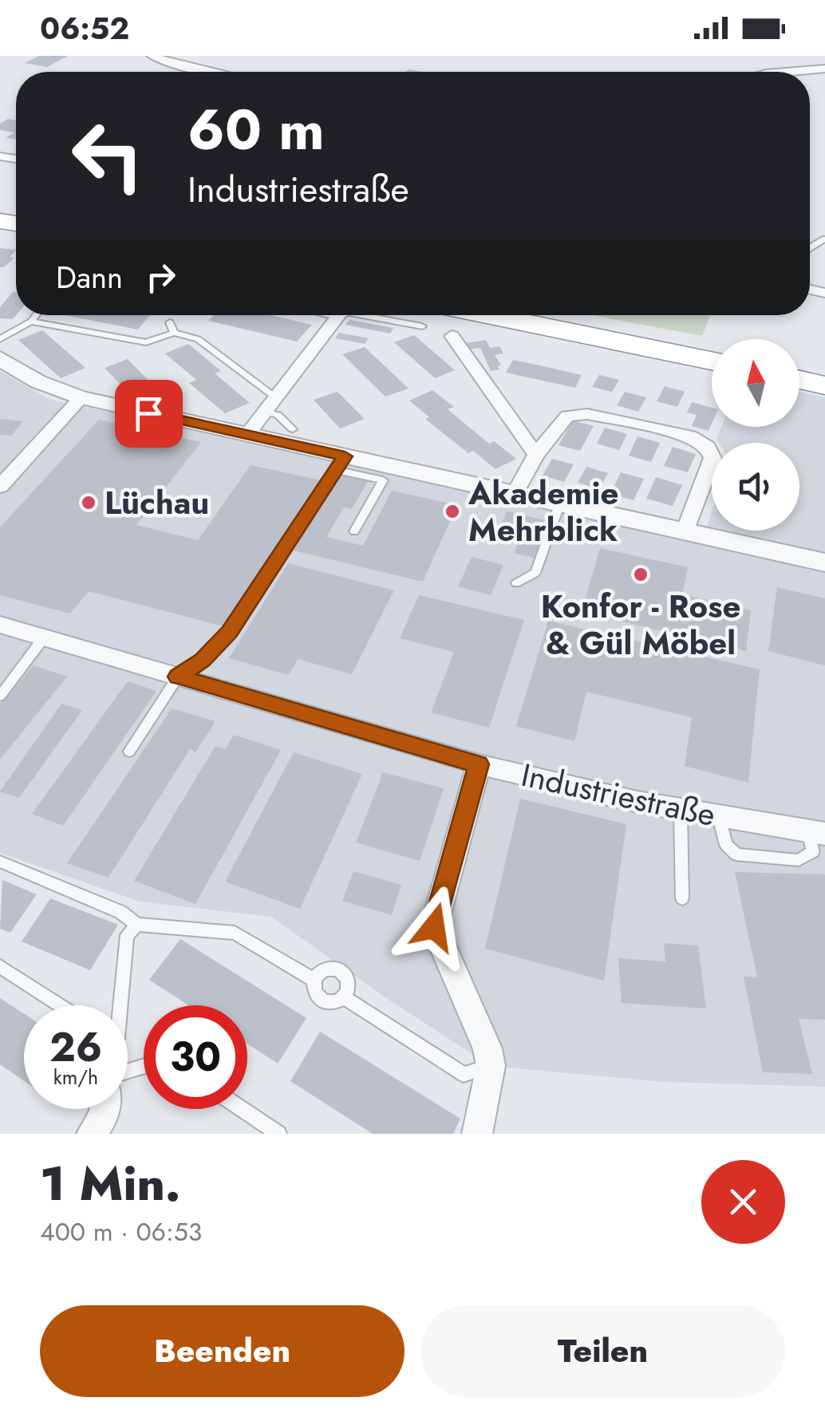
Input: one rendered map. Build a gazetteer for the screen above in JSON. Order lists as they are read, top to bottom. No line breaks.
{"streets":{"street":["Industriestraße"]},"places":["Lüchau","Akademie Mehrblick","Konfor - Rose & Gül Möbel"],"north":"top","page":{"status":"06:52","turn":["60 m","Industriestraße"],"then":"Dann","speed":"26 km/h","limit":"30","heading":["1 Min.","400 m · 06:53"],"buttons":["Beenden","Teilen"]}}
